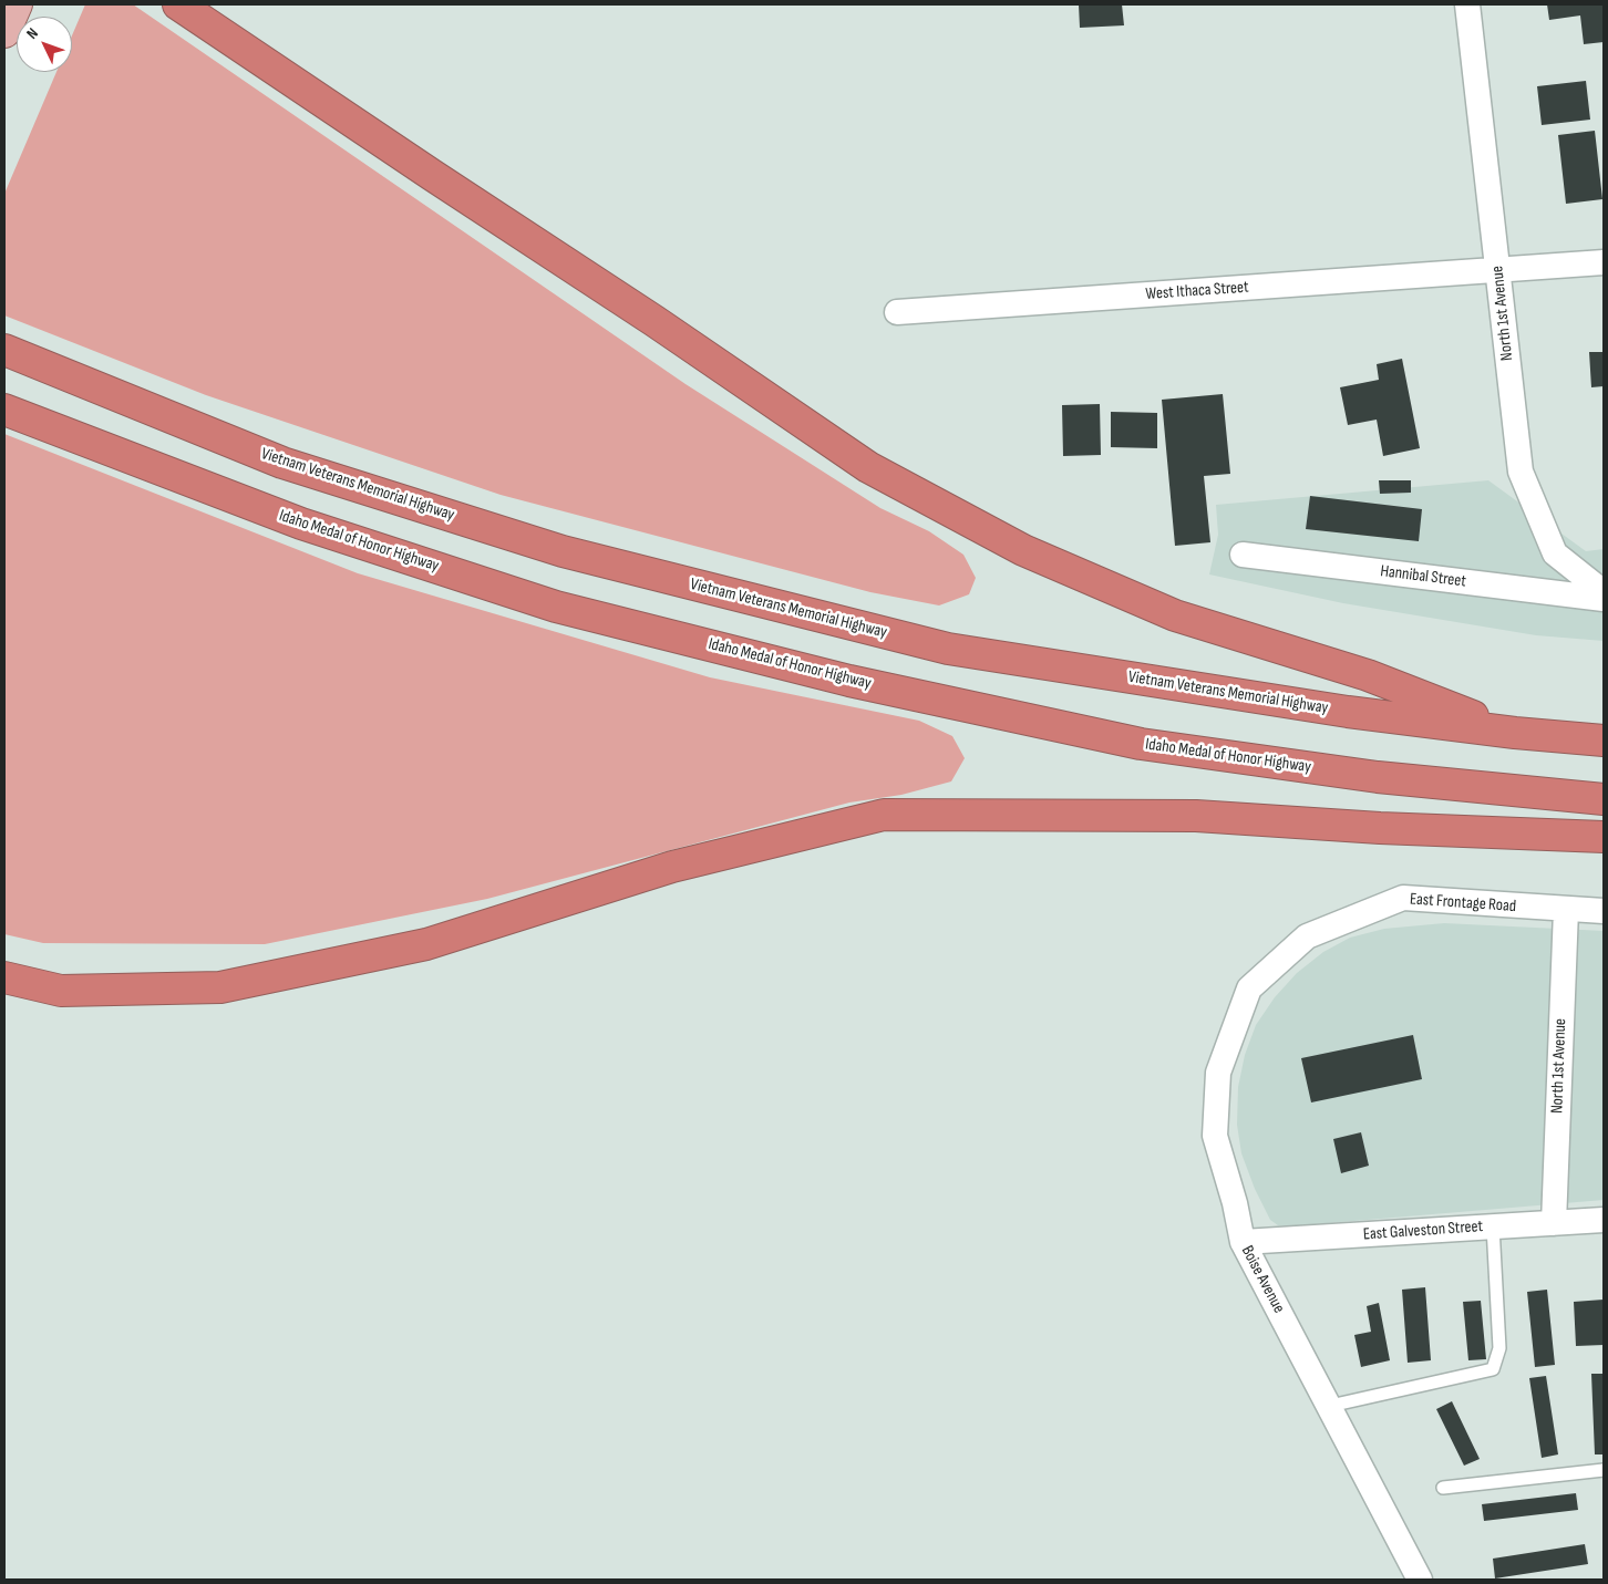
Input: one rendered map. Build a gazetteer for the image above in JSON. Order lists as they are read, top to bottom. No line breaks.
{"streets":{"highway":["Vietnam Veterans Memorial Highway","Idaho Medal of Honor Highway"],"street":["West Ithaca Street","North 1st Avenue","Hannibal Street","East Frontage Road","East Galveston Street","Boise Avenue"]},"crossings":[["West Ithaca Street","North 1st Avenue"],["North 1st Avenue","East Frontage Road"],["North 1st Avenue","East Galveston Street"],["East Frontage Road","Boise Avenue"],["East Galveston Street","Boise Avenue"]],"north":"top left"}
